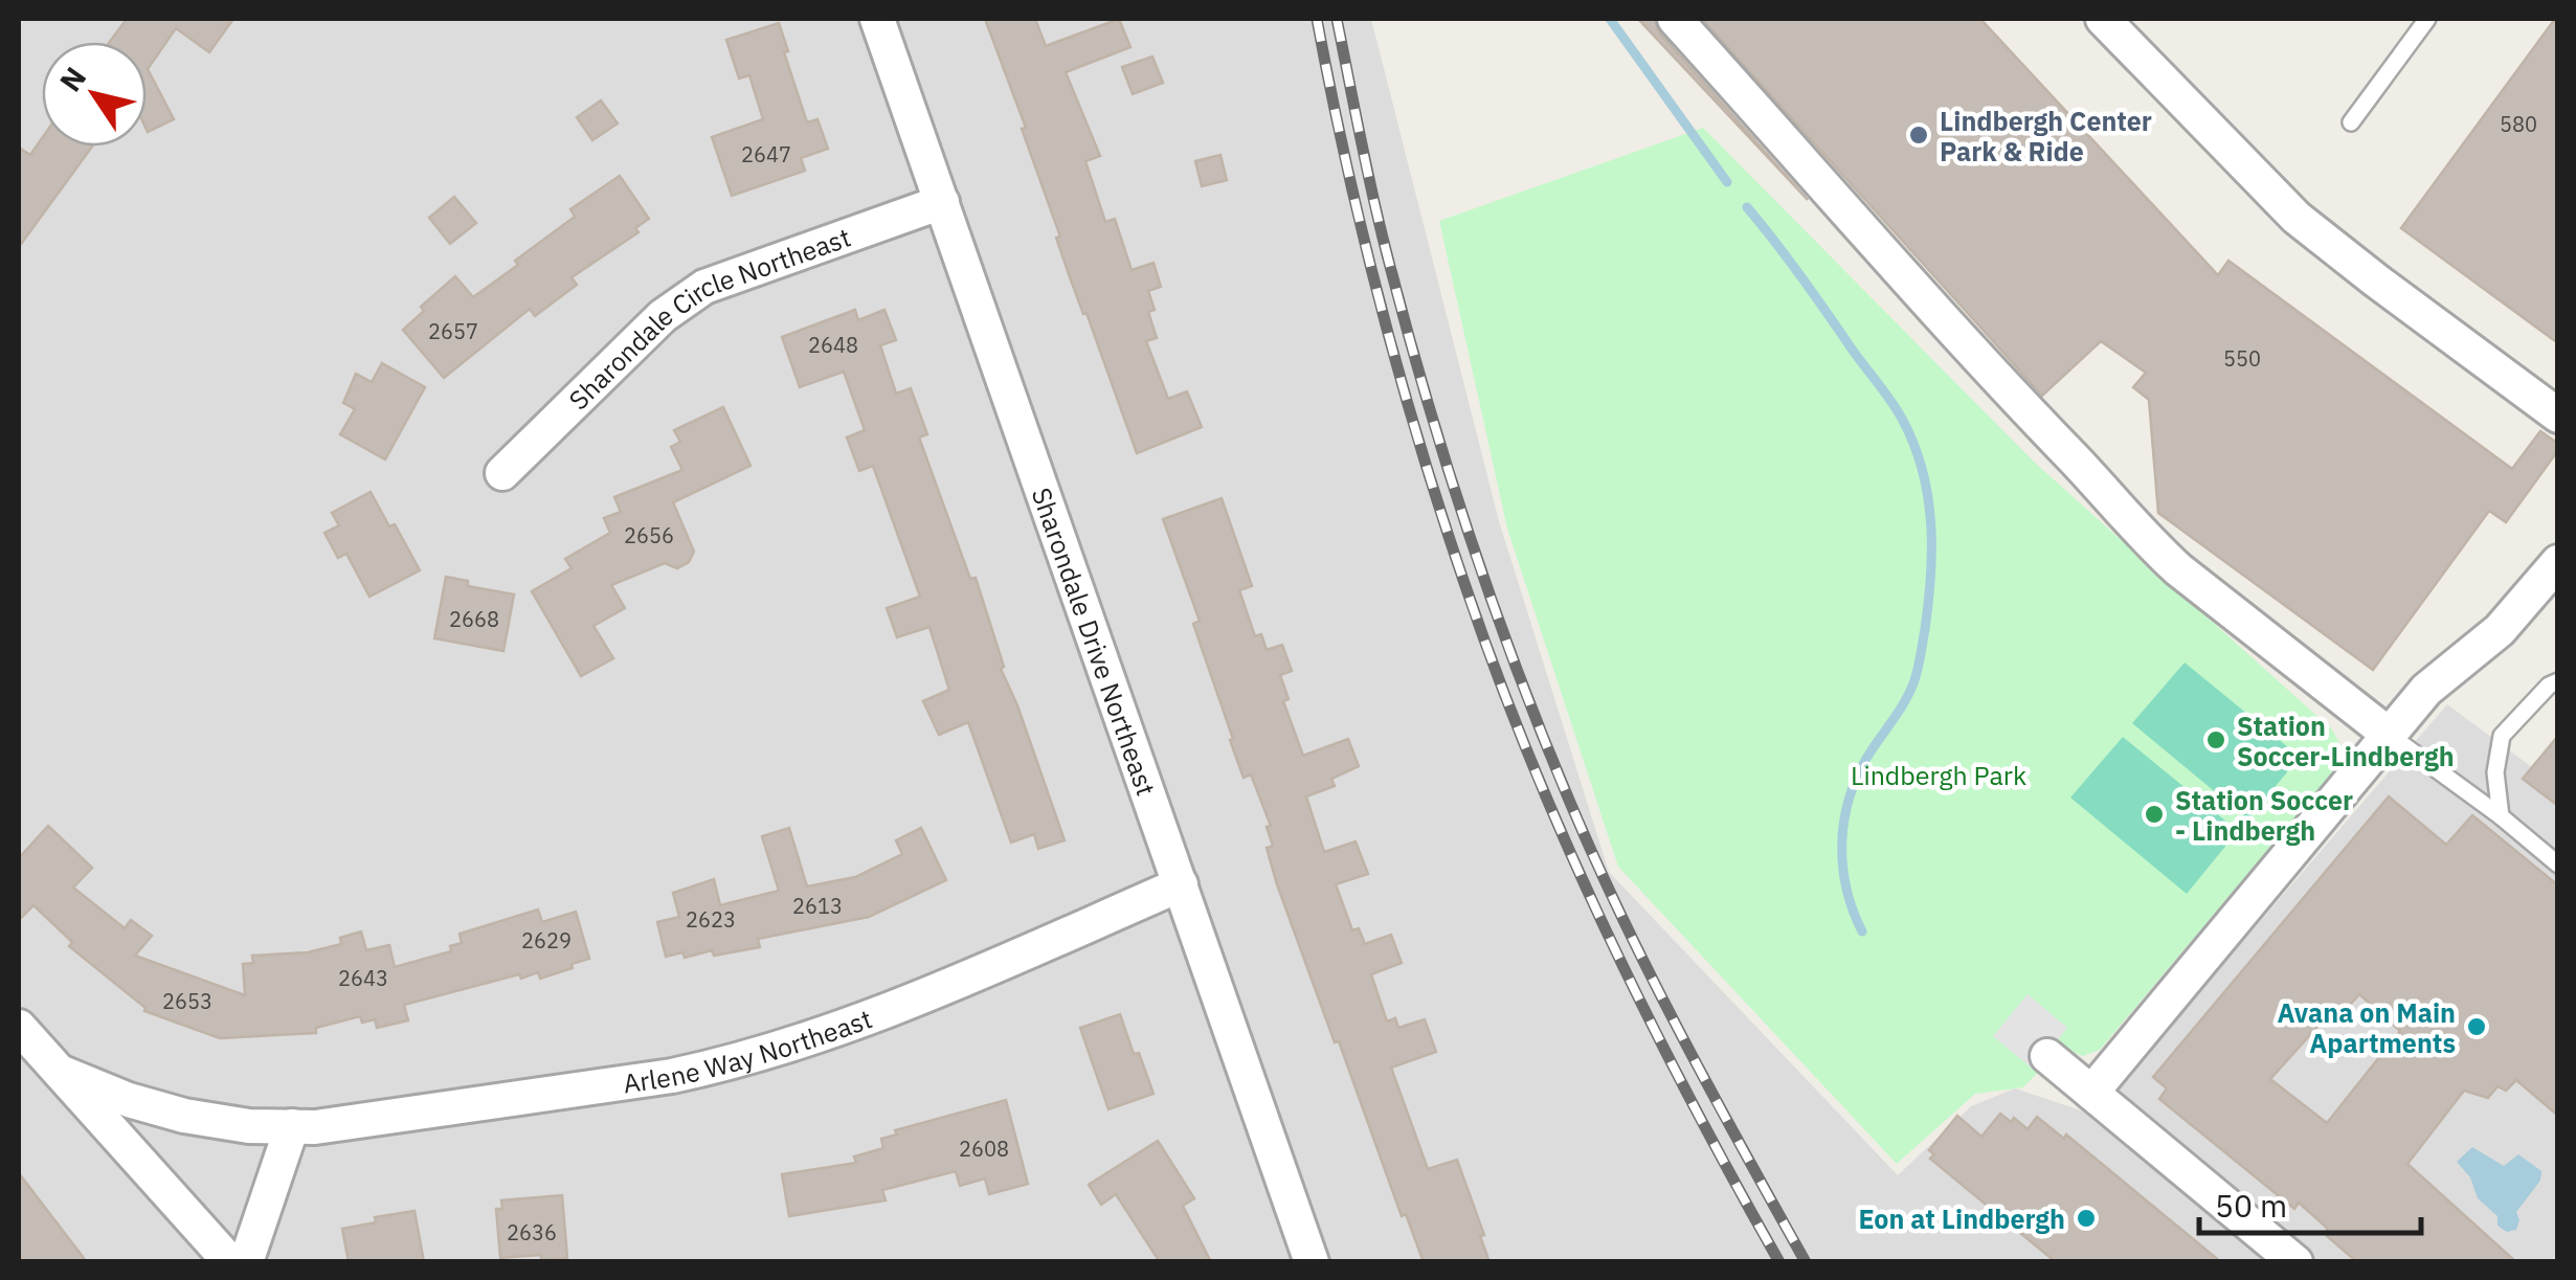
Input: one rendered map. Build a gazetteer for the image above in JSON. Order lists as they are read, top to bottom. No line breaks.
{"streets":{"street":["Sharondale Circle Northeast","Sharondale Drive Northeast","Arlene Way Northeast"]},"crossings":[["Sharondale Circle Northeast","Sharondale Drive Northeast"],["Sharondale Drive Northeast","Arlene Way Northeast"]],"parks":["Lindbergh Park"],"places":["Lindbergh Center Park & Ride","Station Soccer-Lindbergh","Station Soccer - Lindbergh","Avana on Main Apartments","Eon at Lindbergh"],"house_numbers":["580","2647","2657","2648","550","2656","2668","2613","2623","2629","2643","2653","2608","2636"],"scale_bar":"50 m","north":"top left"}
